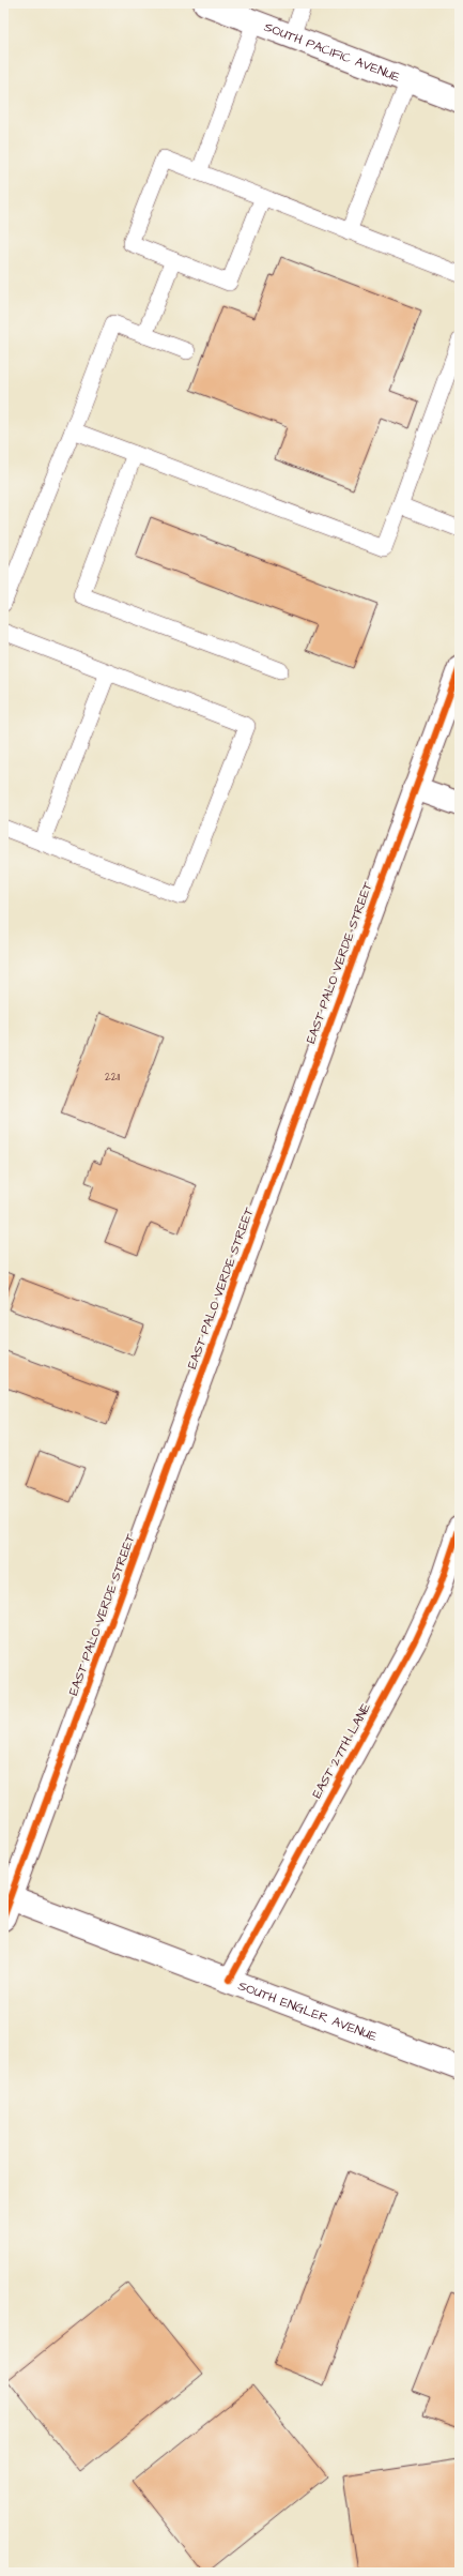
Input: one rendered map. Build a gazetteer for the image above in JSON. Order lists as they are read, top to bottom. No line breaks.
{"streets":{"street":["SOUTH PACIFIC AVENUE","EAST PALO VERDE STREET","EAST 27TH LANE","SOUTH ENGLER AVENUE"]},"crossings":[["EAST PALO VERDE STREET","SOUTH ENGLER AVENUE"],["EAST 27TH LANE","SOUTH ENGLER AVENUE"]],"house_numbers":["2211"]}
